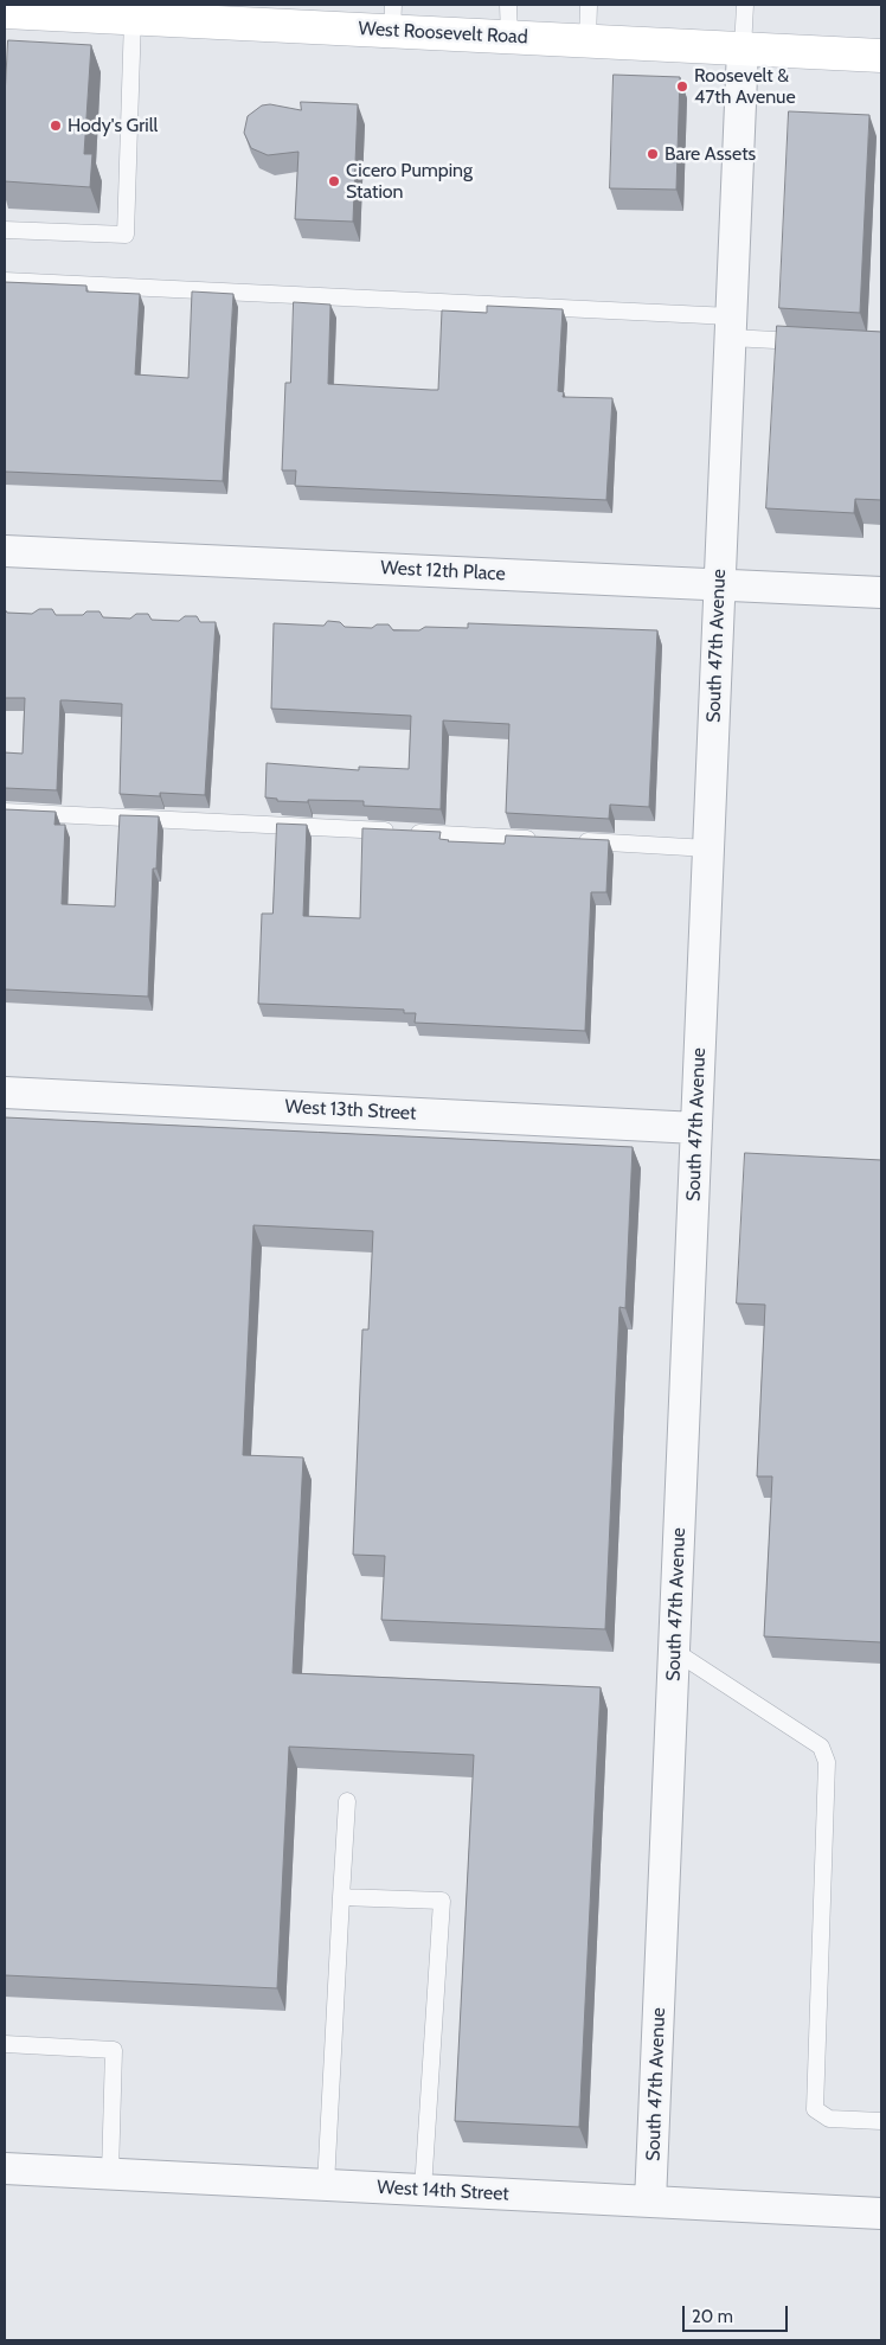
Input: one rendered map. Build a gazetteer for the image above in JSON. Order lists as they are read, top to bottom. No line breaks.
{"streets":{"main road":["West Roosevelt Road"],"street":["West 12th Place","South 47th Avenue","West 13th Street","West 14th Street"]},"crossings":[["West Roosevelt Road","South 47th Avenue"],["West 12th Place","South 47th Avenue"],["South 47th Avenue","West 13th Street"],["South 47th Avenue","West 14th Street"]],"places":["Roosevelt & 47th Avenue","Hody's Grill","Bare Assets","Cicero Pumping Station"],"scale_bar":"20 m"}
